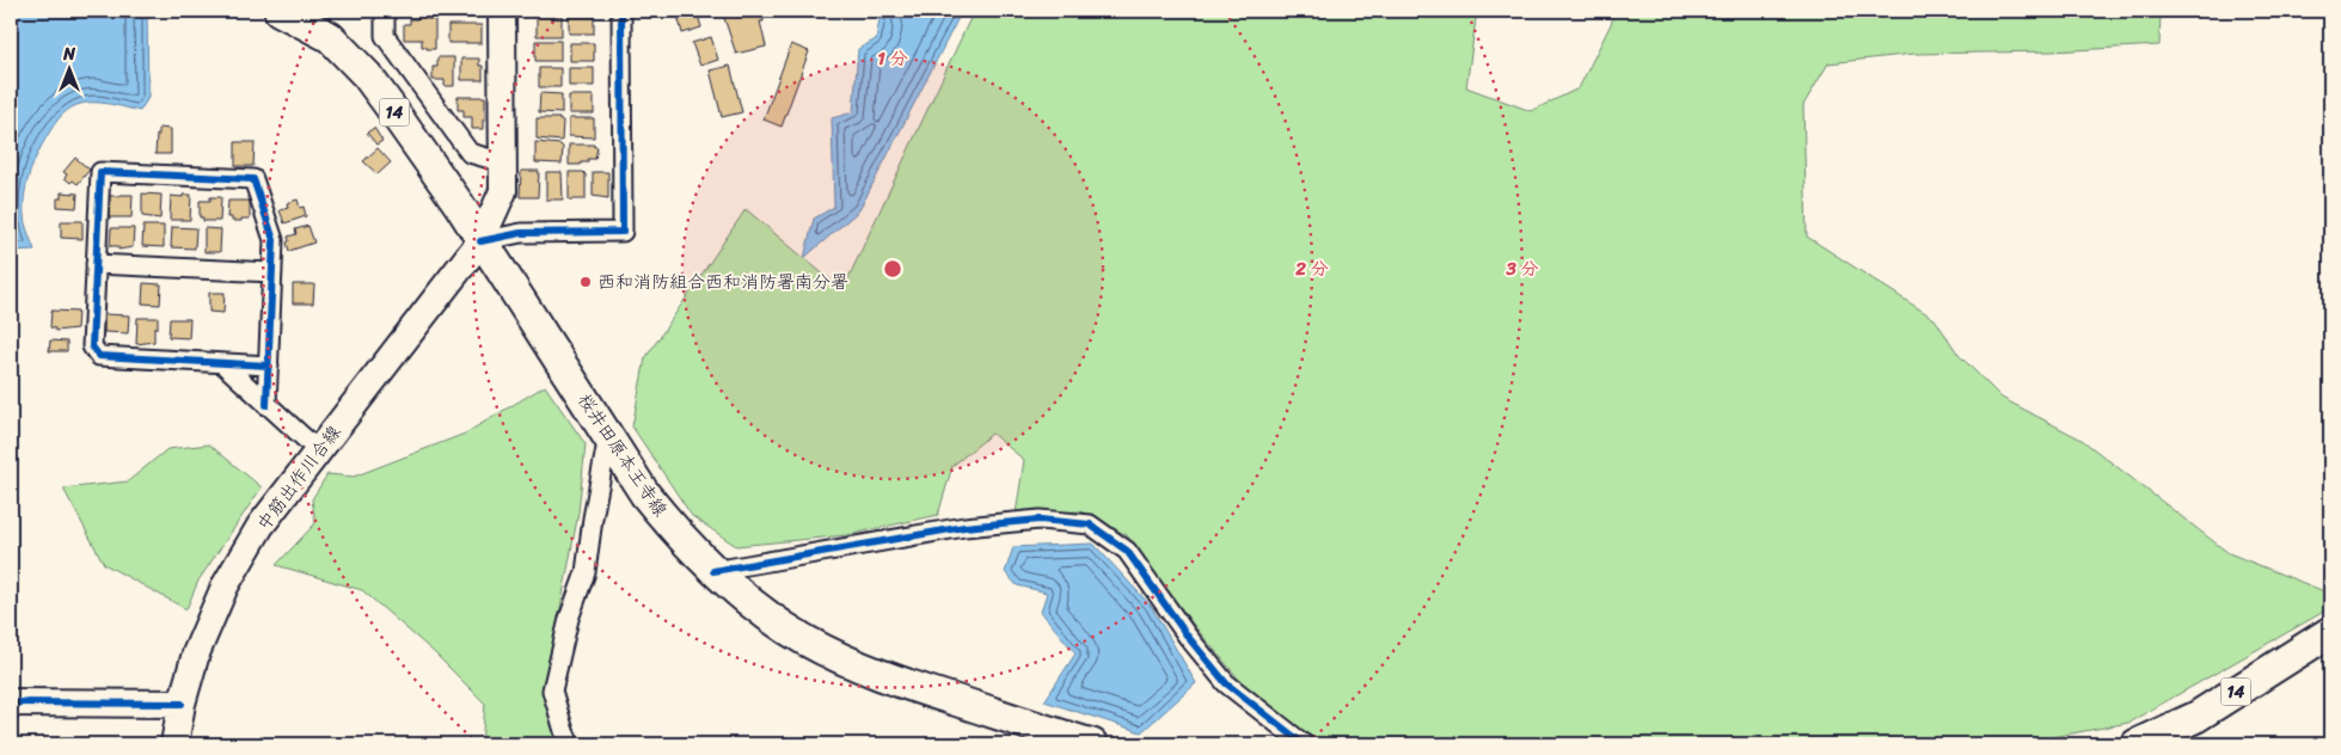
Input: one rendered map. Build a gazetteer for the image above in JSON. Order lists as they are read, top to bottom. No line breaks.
{"streets":{"main road":["14","桜井田原本王寺線","中筋出作川合線"]},"crossings":[["桜井田原本王寺線","中筋出作川合線"]],"places":["西和消防組合西和消防署南分署"],"north":"top","rings":["1 分","2 分","3 分"]}
